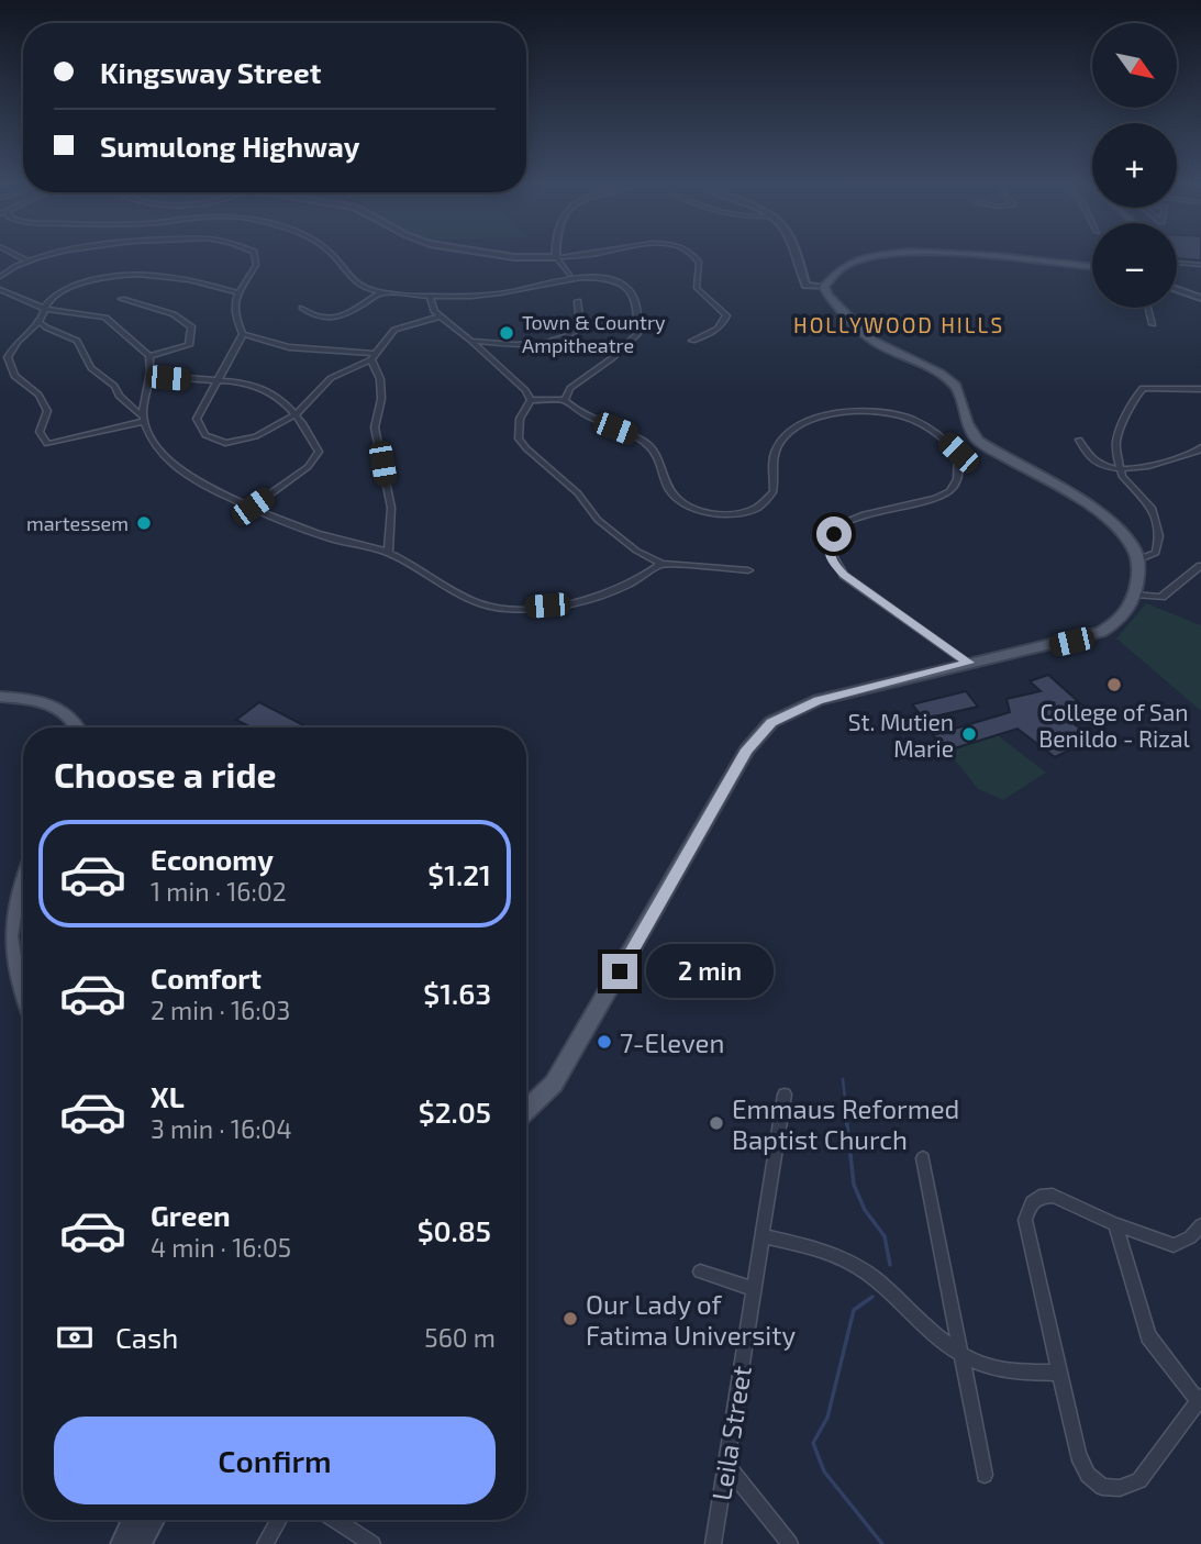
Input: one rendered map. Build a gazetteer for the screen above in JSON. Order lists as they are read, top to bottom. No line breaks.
{"streets":{"street":["Leila Street"]},"districts":["HOLLYWOOD HILLS"],"places":["Town & Country Ampitheatre","martessem","College of San Benildo - Rizal","St. Mutien Marie","7-Eleven","Emmaus Reformed Baptist Church","Our Lady of Fatima University"],"north":"bottom right","page":{"map_buttons":["+","−"],"banner":["Kingsway Street","Sumulong Highway"],"heading":"Choose a ride","list":[{"name":"Economy","note":"1 min · 16:02","value":"$1.21"},{"name":"Comfort","note":"2 min · 16:03","value":"$1.63"},{"name":"XL","note":"3 min · 16:04","value":"$2.05"},{"name":"Green","note":"4 min · 16:05","value":"$0.85"}],"bubble":"2 min","pay":["Cash","560 m"],"buttons":"Confirm"}}
